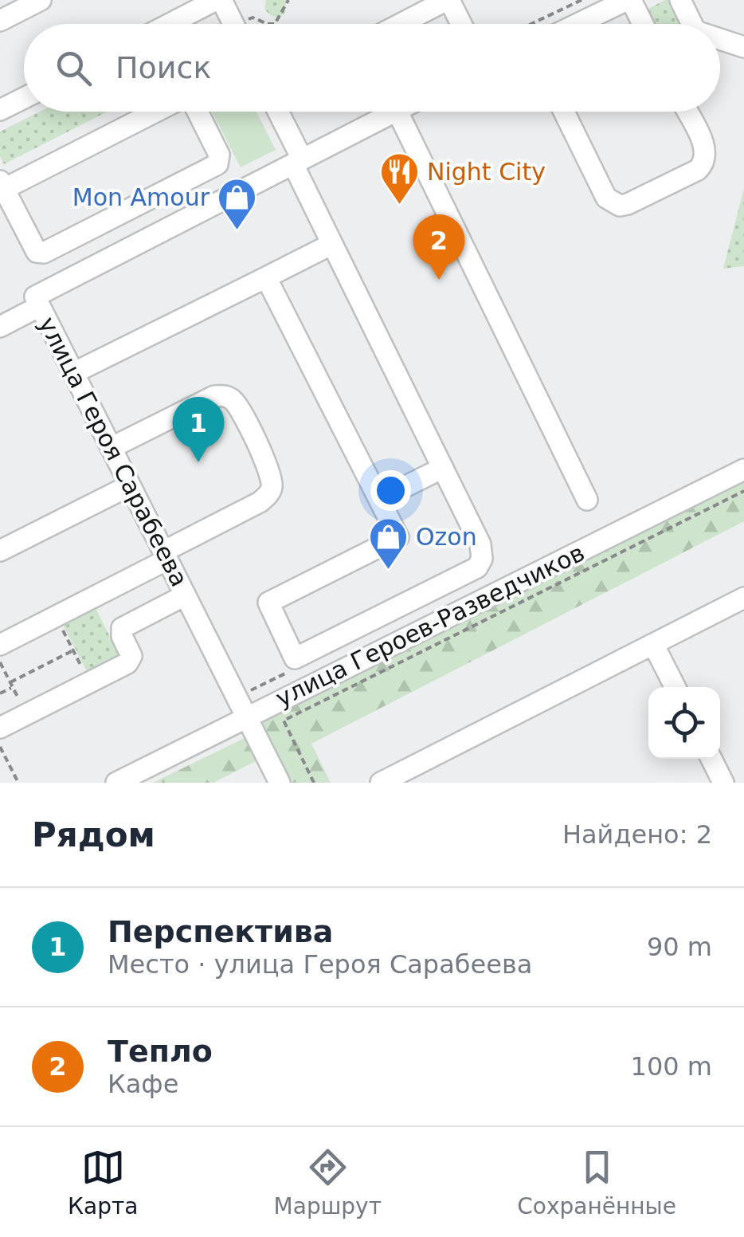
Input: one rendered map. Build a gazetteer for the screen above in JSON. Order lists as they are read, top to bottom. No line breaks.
{"streets":{"street":["улица Героя Сарабеева","улица Героев-Разведчиков"]},"crossings":[["улица Героя Сарабеева","улица Героев-Разведчиков"]],"places":{"restaurant":["Night City"],"shop":["Mon Amour","Ozon"]},"page":{"search":"Поиск","pins":["2","1"],"heading":["Рядом","Найдено: 2"],"list":[{"mark":"1","name":"Перспектива","note":"Место · улица Героя Сарабеева","value":"90 m"},{"mark":"2","name":"Тепло","note":"Кафе","value":"100 m"}],"nav":["Карта","Маршрут","Сохранённые"]}}
